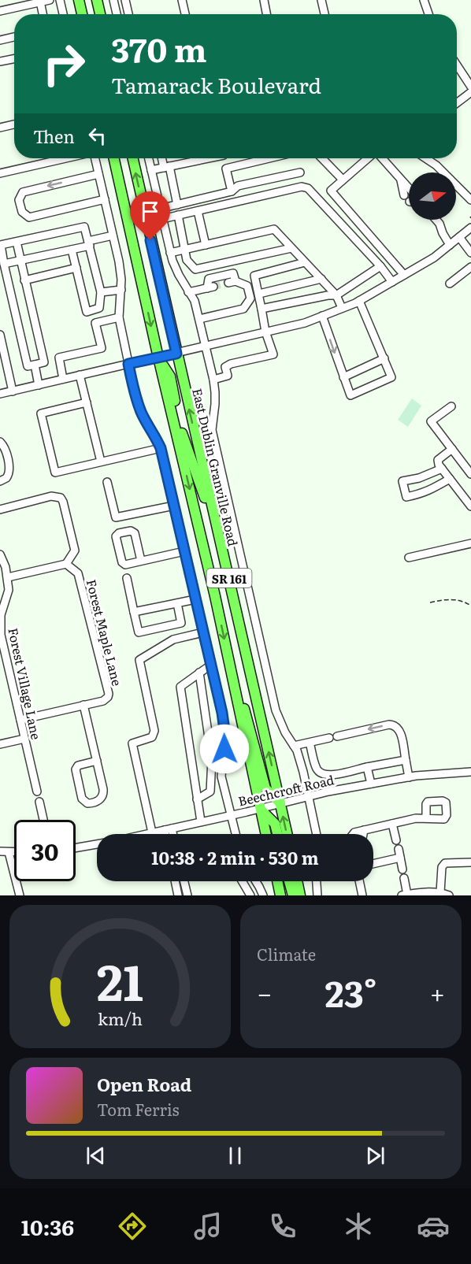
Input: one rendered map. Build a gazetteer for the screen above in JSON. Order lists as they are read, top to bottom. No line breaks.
{"streets":{"main road":["East Dublin Granville Road","SR 161"],"street":["Forest Maple Lane","Forest Village Lane","Beechcroft Road"]},"crossings":[["East Dublin Granville Road","Beechcroft Road"],["SR 161","Beechcroft Road"]],"north":"right","page":{"turn":["370 m","Tamarack Boulevard"],"then":"Then","limit":"30","trip":"10:38 · 2 min · 530 m","tile":"Climate","heat":["−","23°","+"],"song":["Open Road","Tom Ferris"],"tabs":"10:36","gauge":["21","km/h"]}}
